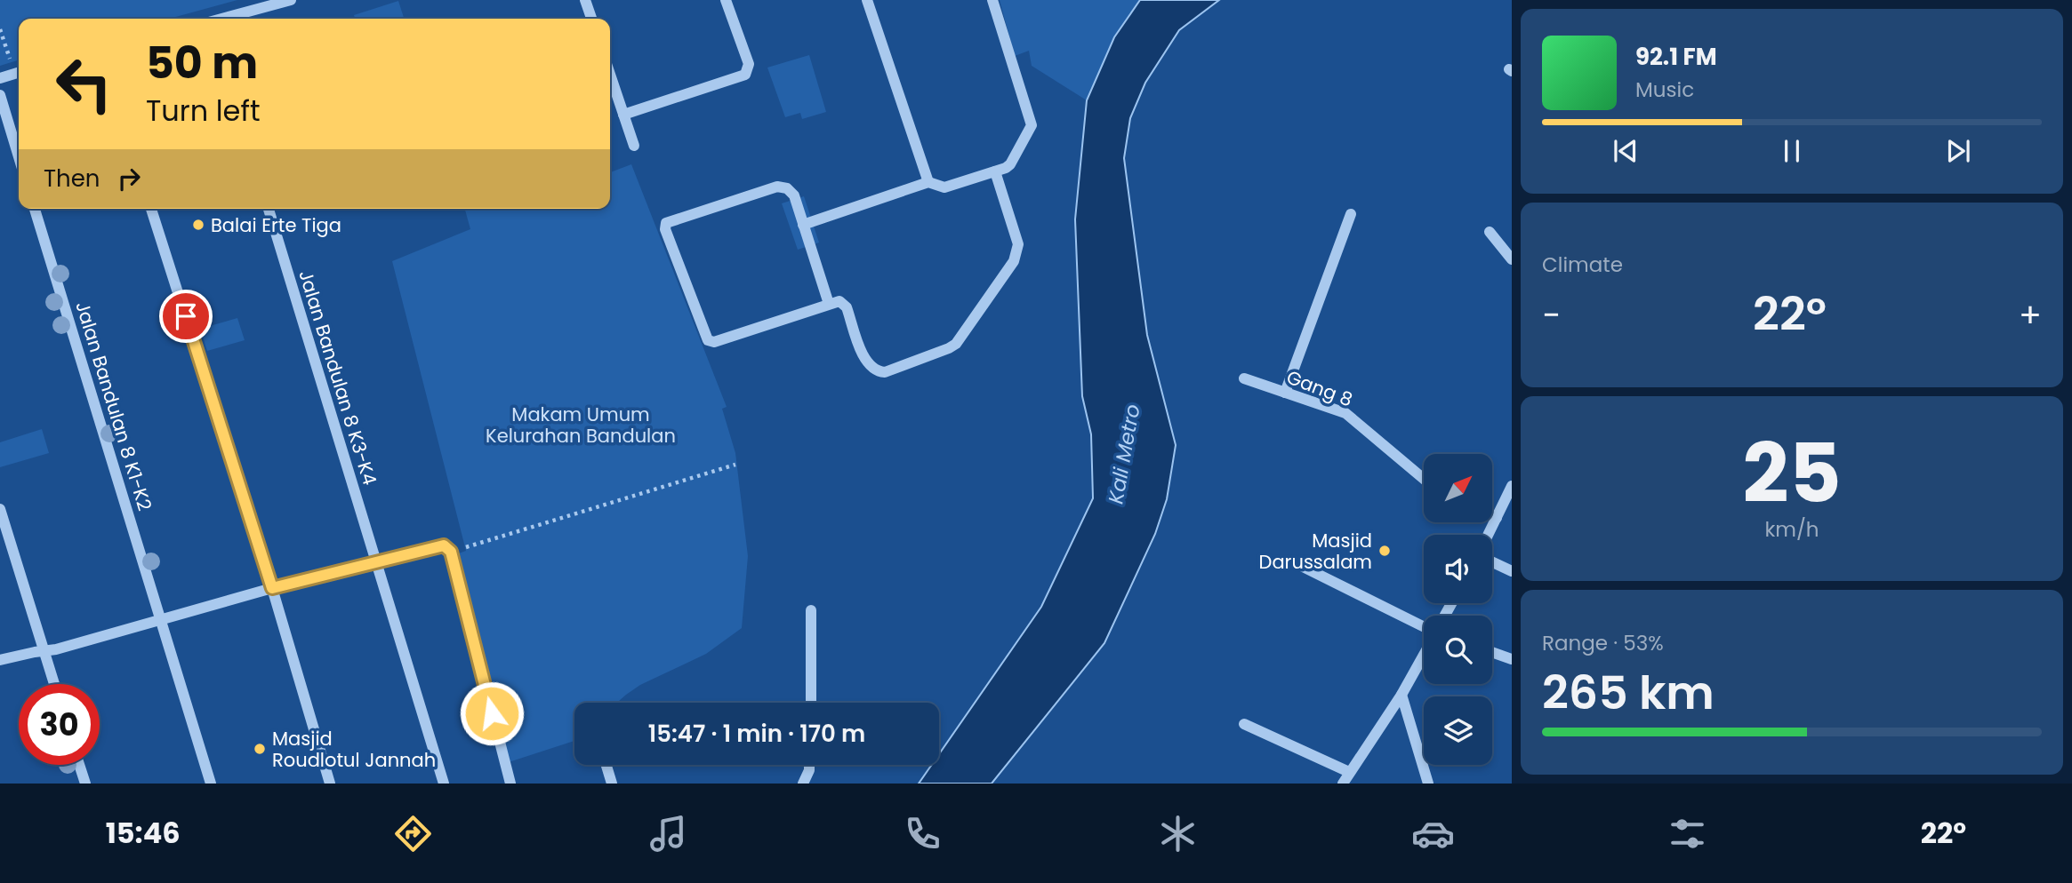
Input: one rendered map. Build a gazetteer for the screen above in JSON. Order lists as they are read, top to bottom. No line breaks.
{"streets":{"street":["Jalan Bandulan 8 K3-K4","Gang 8","Jalan Bandulan 8 K1-K2"]},"water":["Kali Metro"],"parks":["Makam Umum Kelurahan Bandulan"],"places":["Balai Erte Tiga","Masjid Darussalam","Masjid Roudlotul Jannah"],"north":"top right","page":{"turn":["50 m","Turn left"],"song":["92.1 FM","Music"],"then":"Then","tile":["Climate",["25","km/h"],["Range · 53%","265 km"]],"heat":["−","22°","+"],"limit":"30","trip":"15:47 · 1 min · 170 m","tabs":["15:46","22°"]}}
